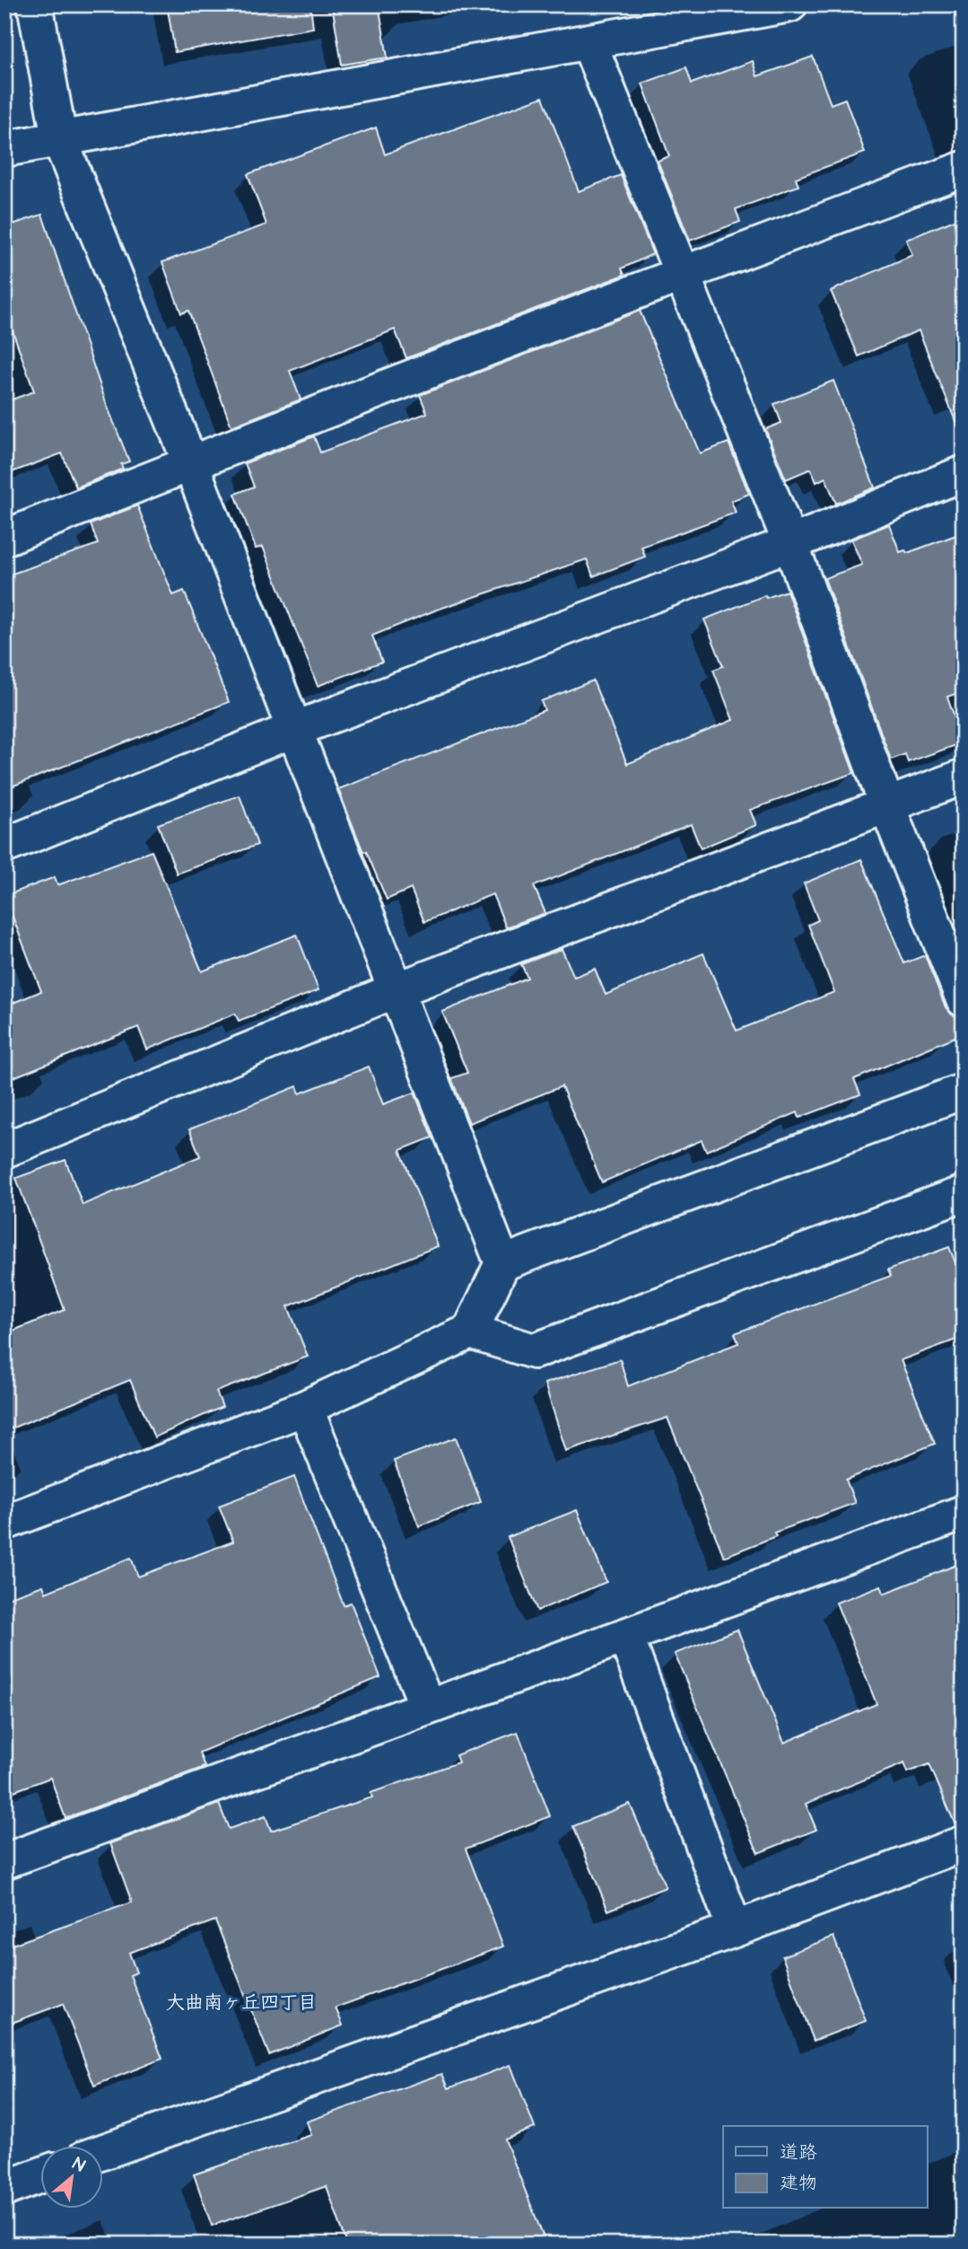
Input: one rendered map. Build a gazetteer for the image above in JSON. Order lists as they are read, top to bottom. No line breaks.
{"districts":["大曲南ヶ丘四丁目"],"legend":["道路","建物"],"north":"top right"}
